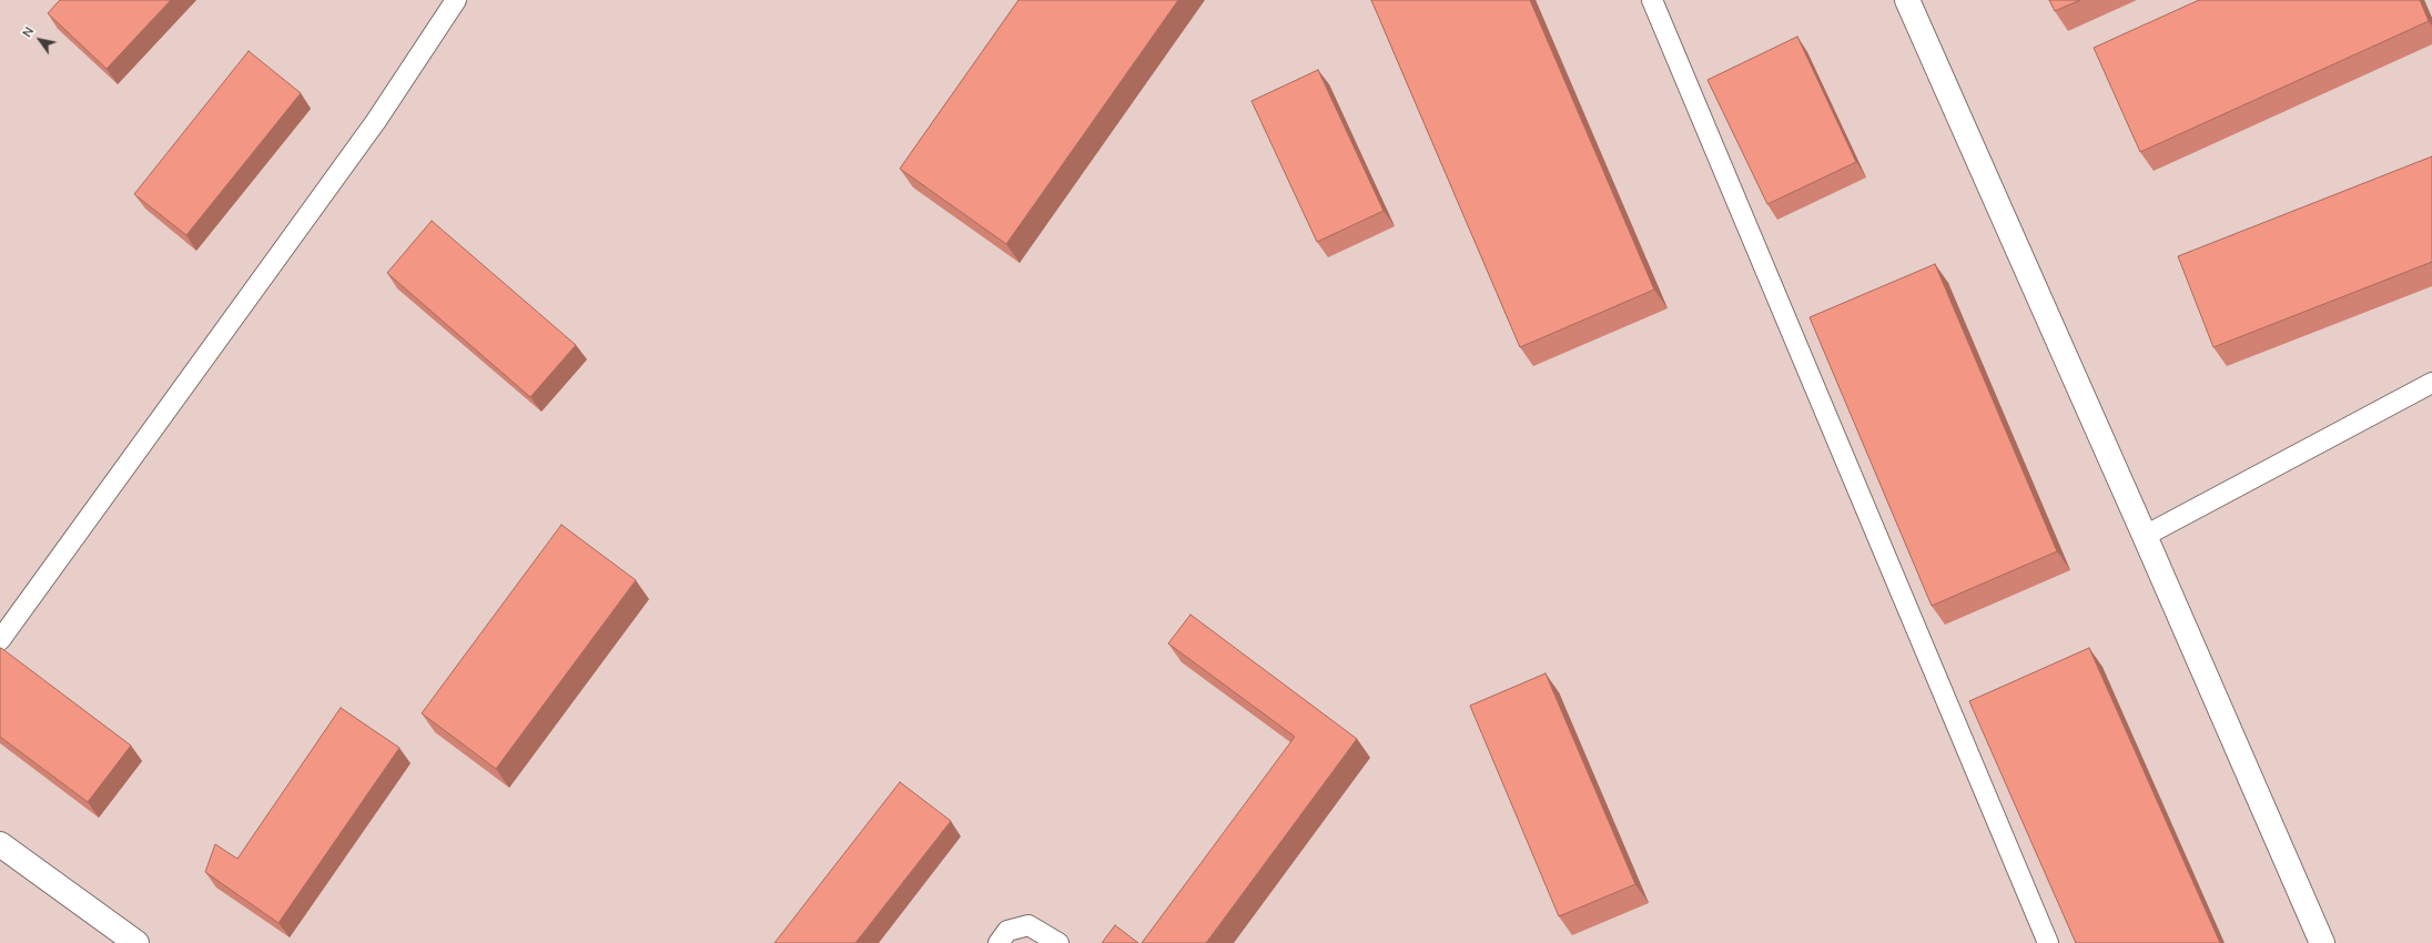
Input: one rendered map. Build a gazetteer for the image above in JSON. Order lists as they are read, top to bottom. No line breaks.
{"north":"top left"}
